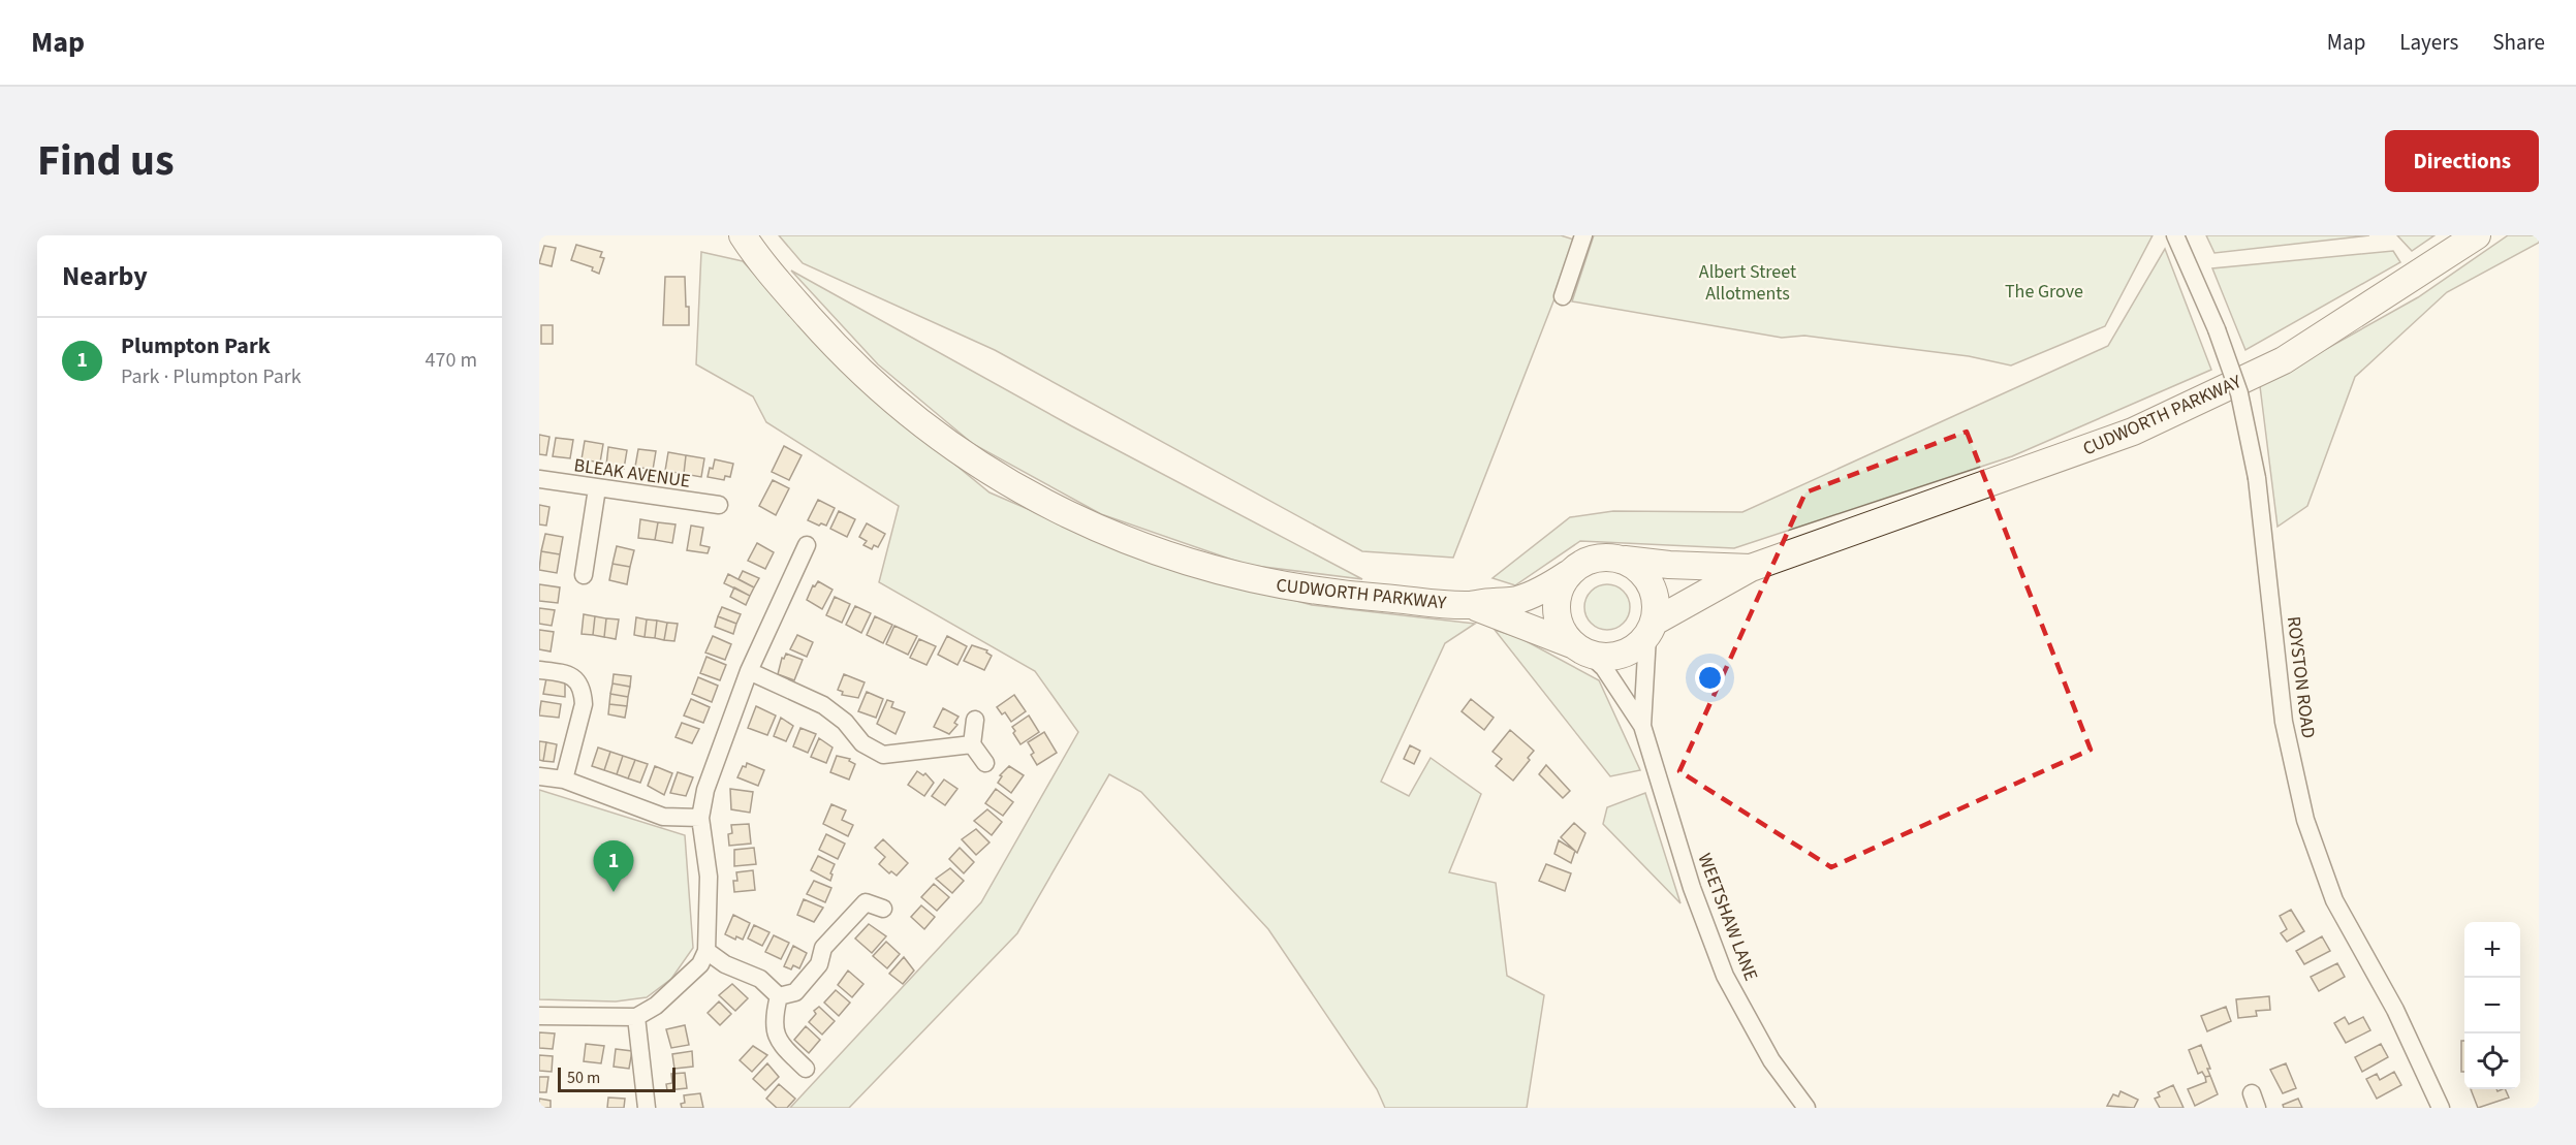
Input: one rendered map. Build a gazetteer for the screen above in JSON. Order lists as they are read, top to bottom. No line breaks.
{"streets":{"highway":["CUDWORTH PARKWAY"],"street":["BLEAK AVENUE","ROYSTON ROAD","WEETSHAW LANE"]},"crossings":[["CUDWORTH PARKWAY","WEETSHAW LANE"]],"parks":["Albert Street Allotments","The Grove"],"scale_bar":"50 m","page":{"header":"Map","nav":["Map","Layers","Share"],"title":"Find us","buttons":"Directions","heading":"Nearby","list":[{"mark":"1","name":"Plumpton Park","note":"Park · Plumpton Park","value":"470 m"}],"pins":"1","map_buttons":["+","−"],"scale":"50 m"}}
